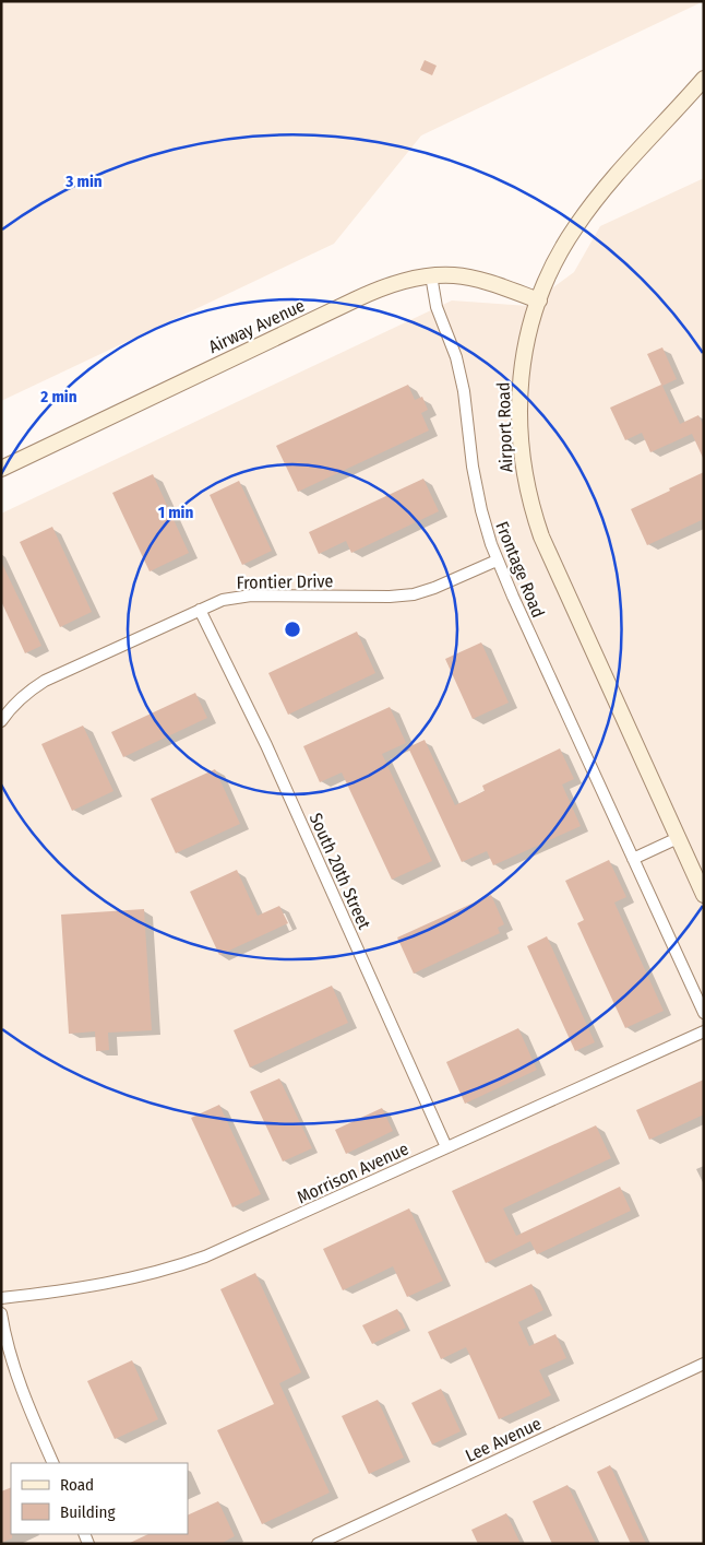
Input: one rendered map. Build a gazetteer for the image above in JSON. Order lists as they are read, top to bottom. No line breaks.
{"streets":{"main road":["Airway Avenue","Airport Road"],"street":["Frontage Road","Frontier Drive","South 20th Street","Morrison Avenue","Lee Avenue"]},"crossings":[["Airway Avenue","Airport Road"],["Airway Avenue","Frontage Road"],["Frontage Road","Frontier Drive"],["Frontier Drive","South 20th Street"],["South 20th Street","Morrison Avenue"]],"legend":["Road","Building"],"rings":["3 min","2 min","1 min"]}
